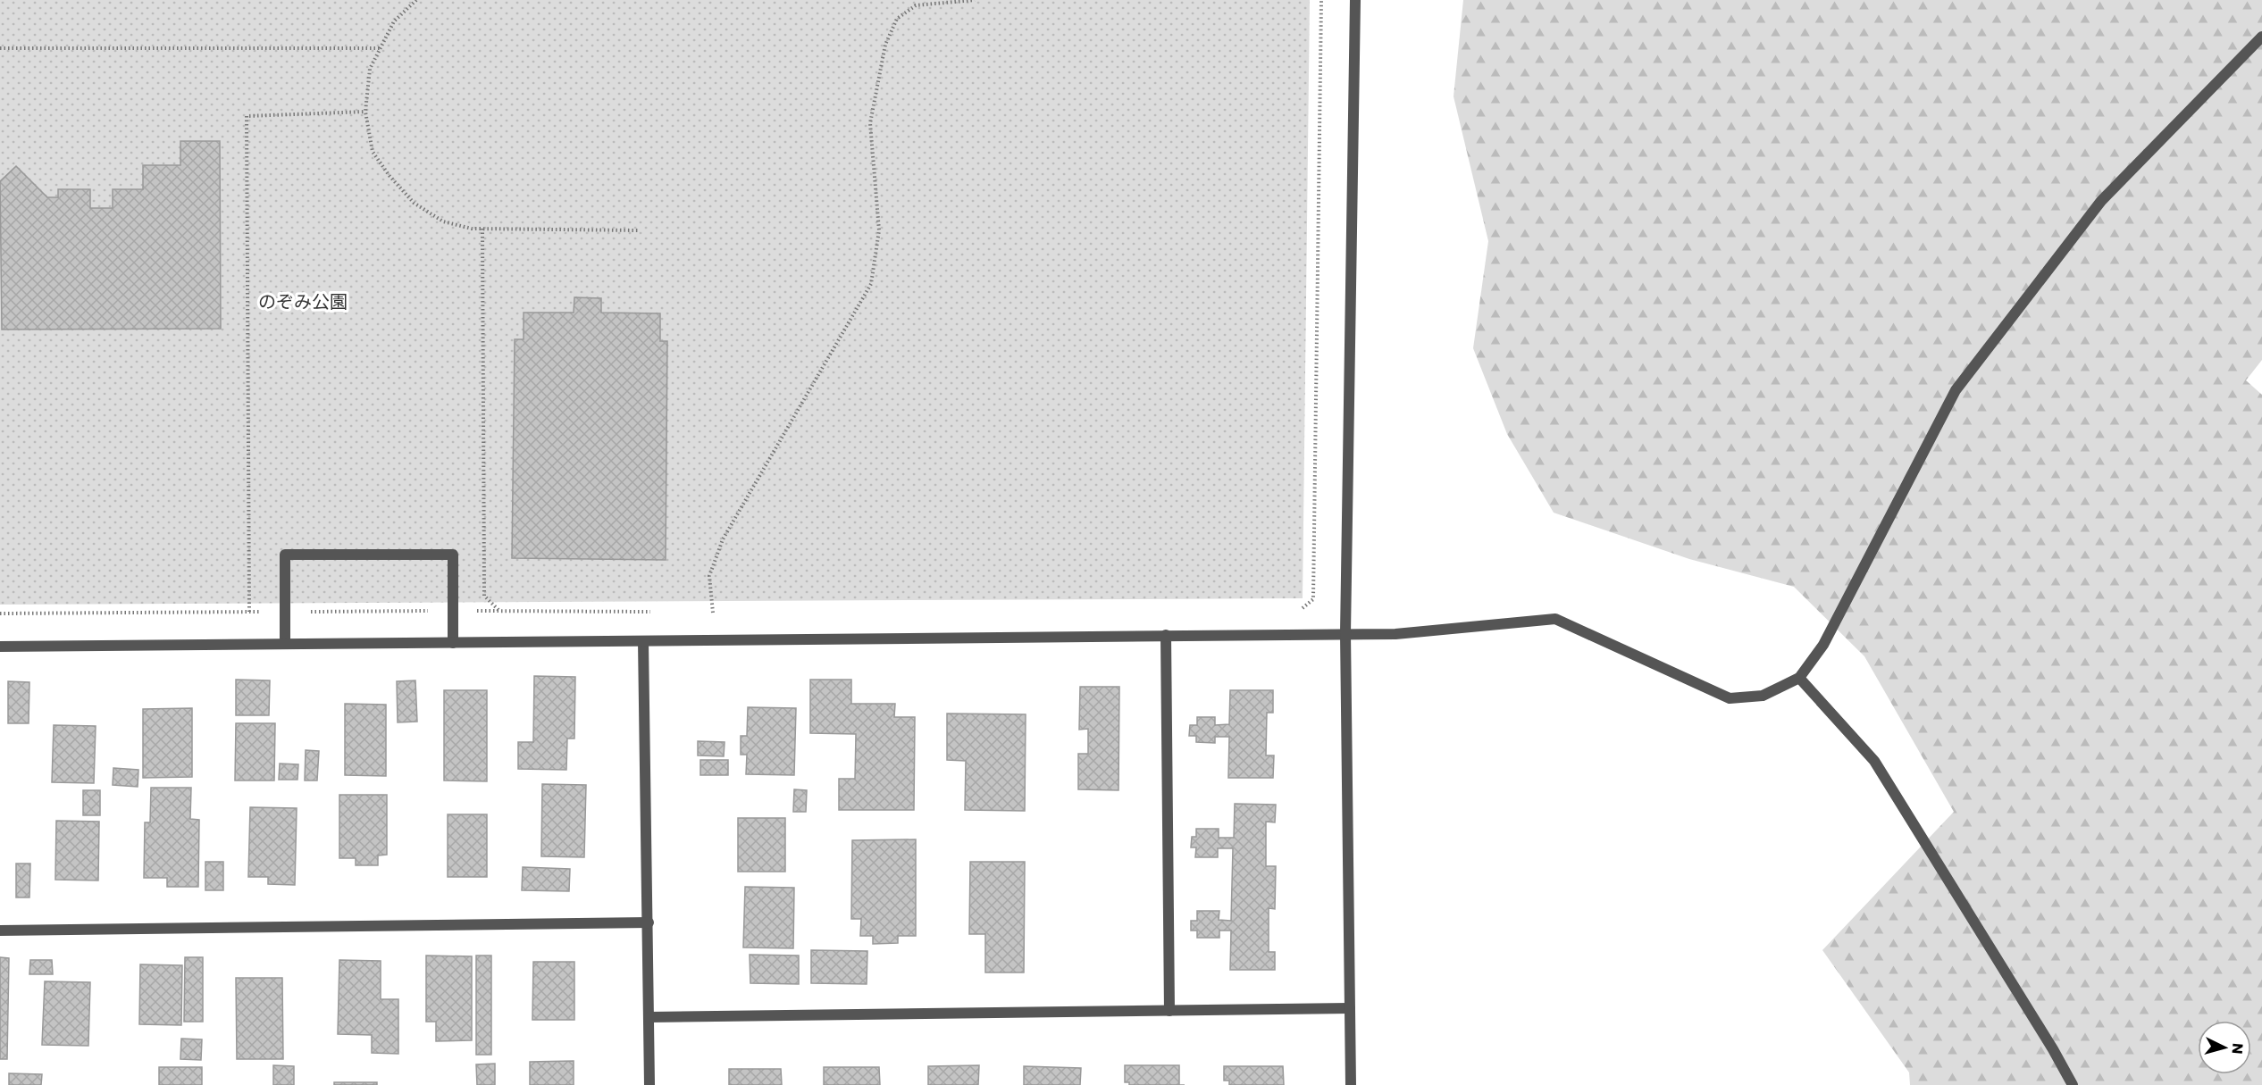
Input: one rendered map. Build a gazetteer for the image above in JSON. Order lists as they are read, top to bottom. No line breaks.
{"parks":["のぞみ公園"],"north":"right"}
